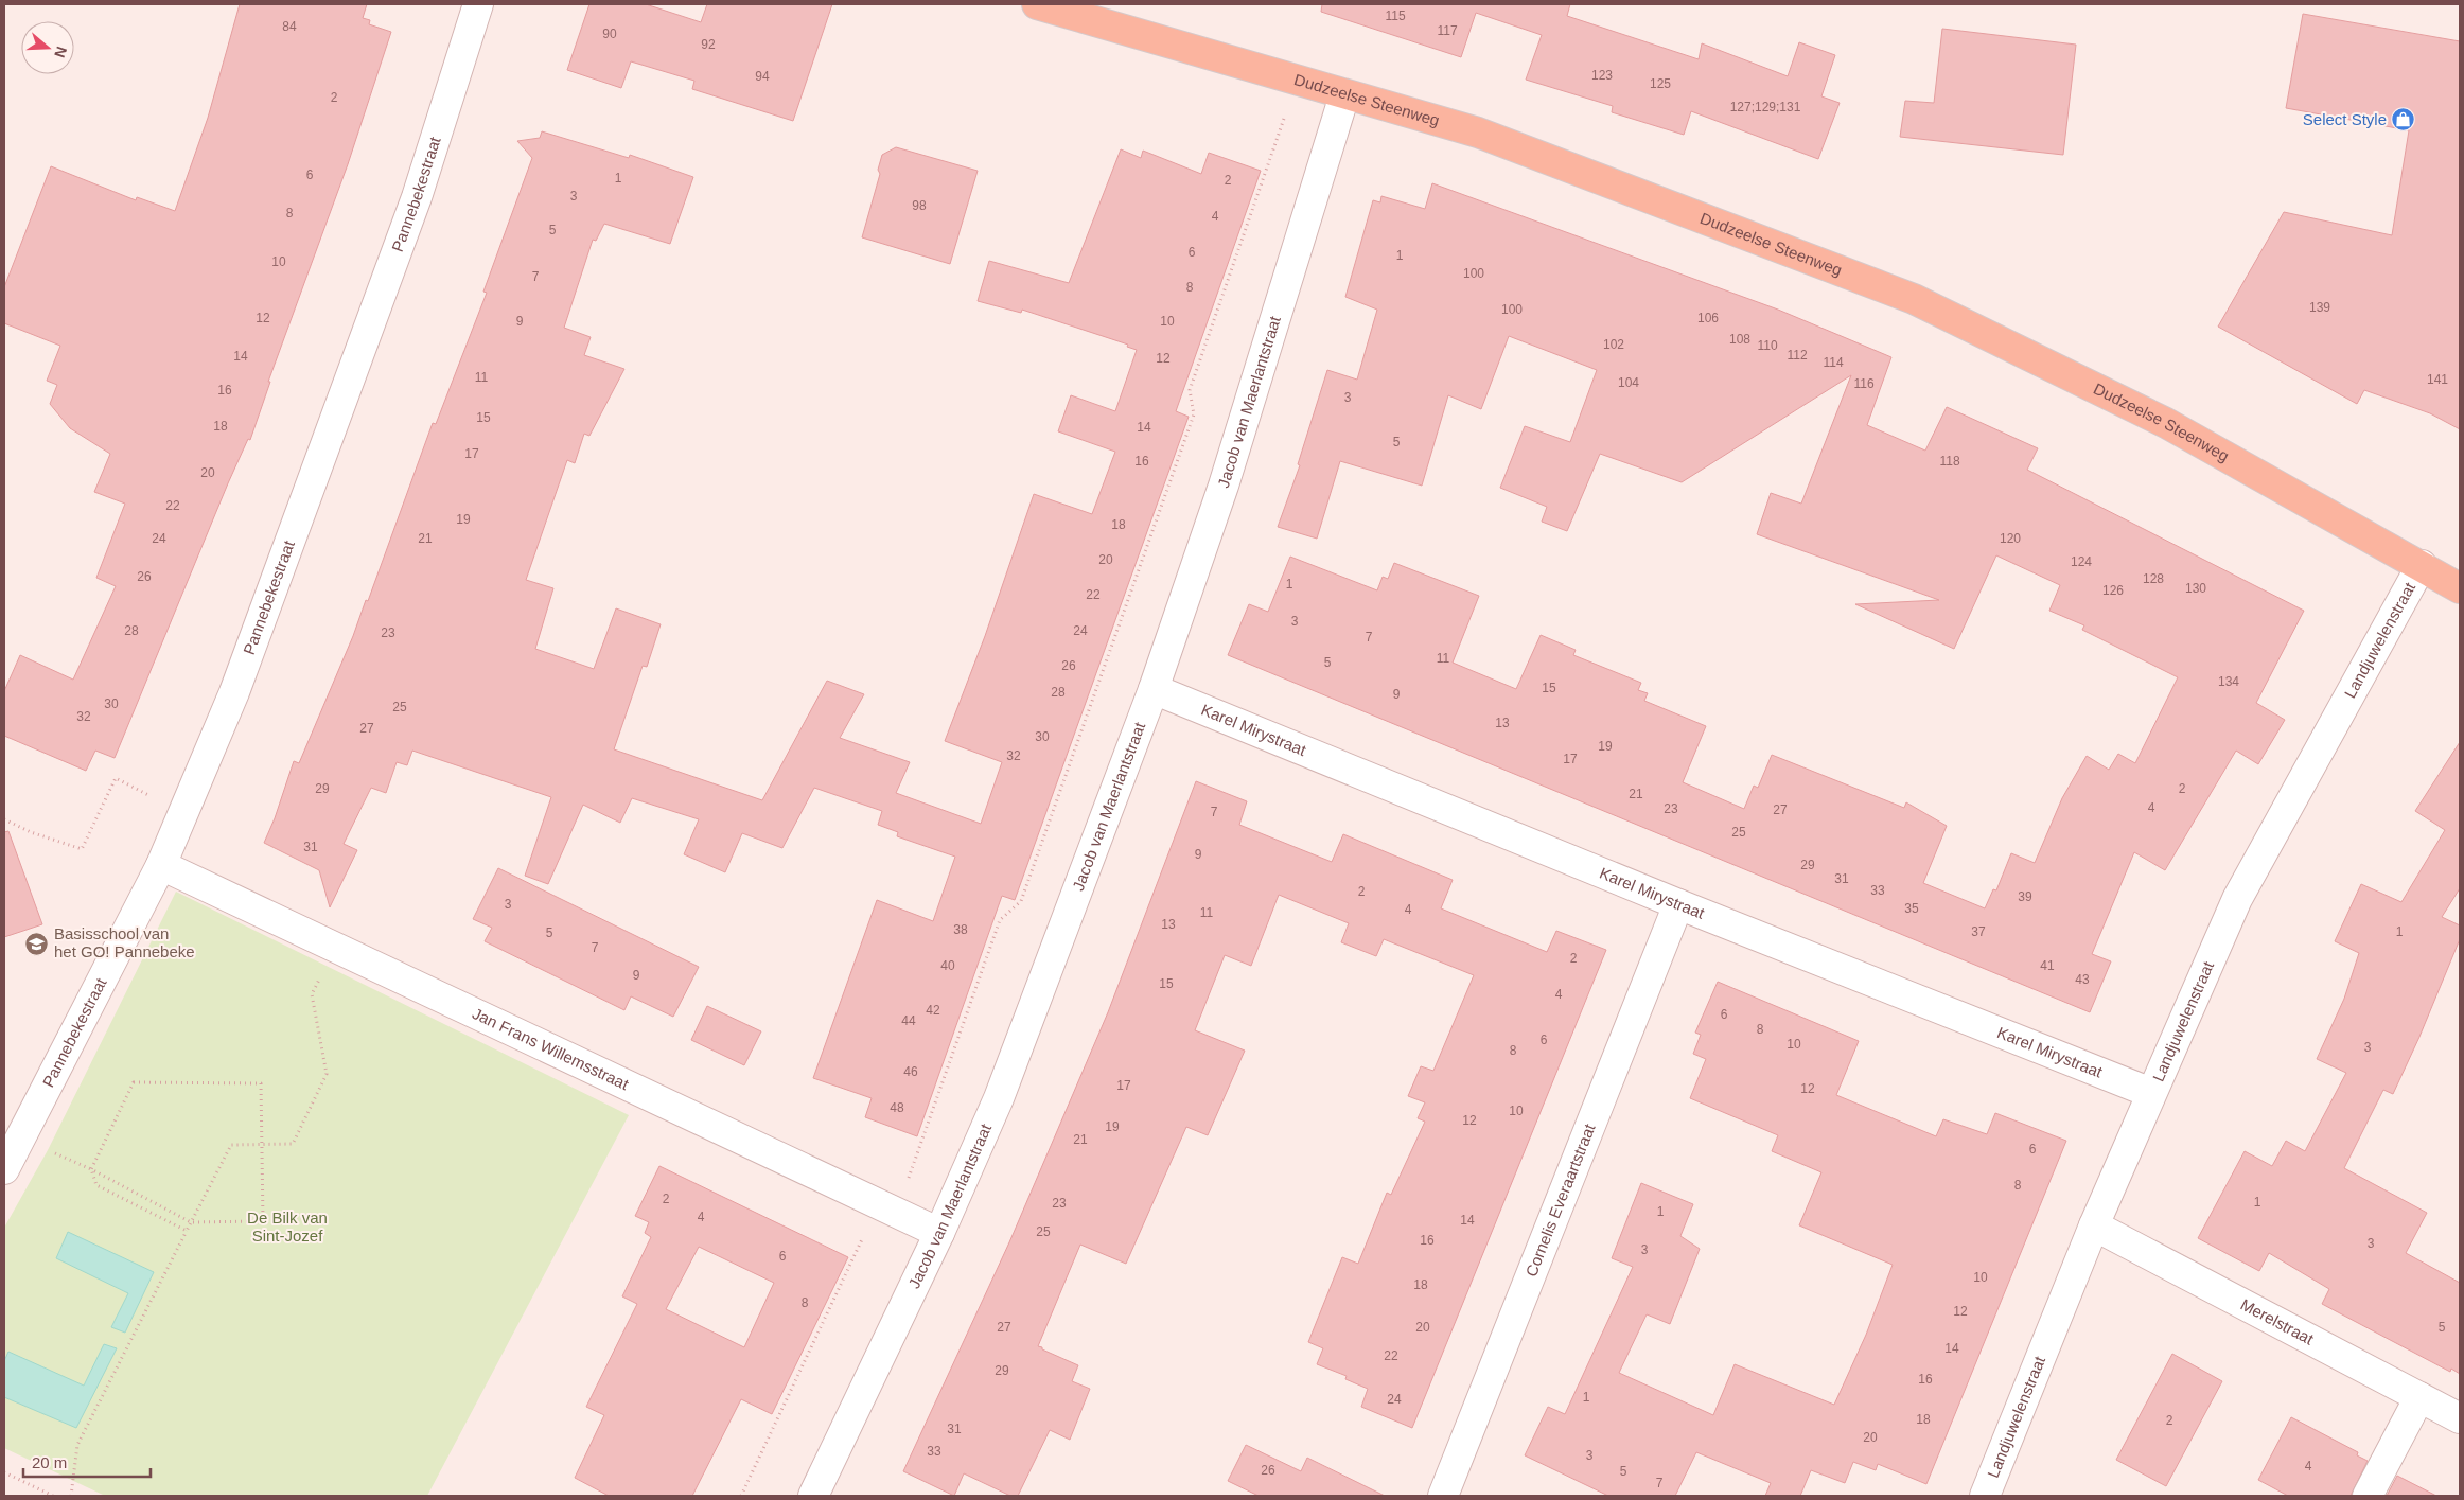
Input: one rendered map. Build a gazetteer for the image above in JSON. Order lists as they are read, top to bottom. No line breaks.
{"streets":{"main road":["Dudzeelse Steenweg"],"street":["Pannebekestraat","Jacob van Maerlantstraat","Landjuwelenstraat","Karel Mirystraat","Jan Frans Willemsstraat","Cornelis Everaartstraat","Merelstraat"]},"crossings":[["Dudzeelse Steenweg","Jacob van Maerlantstraat"],["Dudzeelse Steenweg","Landjuwelenstraat"],["Pannebekestraat","Jan Frans Willemsstraat"],["Jacob van Maerlantstraat","Karel Mirystraat"],["Jacob van Maerlantstraat","Jan Frans Willemsstraat"],["Landjuwelenstraat","Karel Mirystraat"],["Landjuwelenstraat","Merelstraat"],["Karel Mirystraat","Cornelis Everaartstraat"]],"parks":["De Bilk van Sint-Jozef"],"places":{"shop":["Select Style"],"school or university":["Basisschool van het GO! Pannebeke"]},"house_numbers":["115","84","117","90","92","123","94","125","2","127;129;131","6","1","2","3","98","8","4","5","6","1","10","100","7","8","139","100","12","106","9","10","108","102","110","112","14","12","114","11","141","104","116","16","3","15","18","14","5","17","16","118","20","22","19","18","24","21","120","20","124","26","128","1","130","126","22","3","28","24","23","7","11","5","26","134","15","28","9","30","25","32","13","27","30","19","32","17","29","2","21","4","23","27","7","25","31","9","29","31","33","2","39","3","35","4","11","13","38","37","1","5","7","2","40","41","9","43","15","4","42","6","44","8","6","10","3","8","46","17","12","48","10","12","19","21","6","8","2","1","23","1","4","14","25","16","3","3","6","10","18","8","12","27","20","5","14","22","29","16","1","24","18","2","31","20","33","3","4","26","5","7"],"scale_bar":"20 m","north":"right"}
